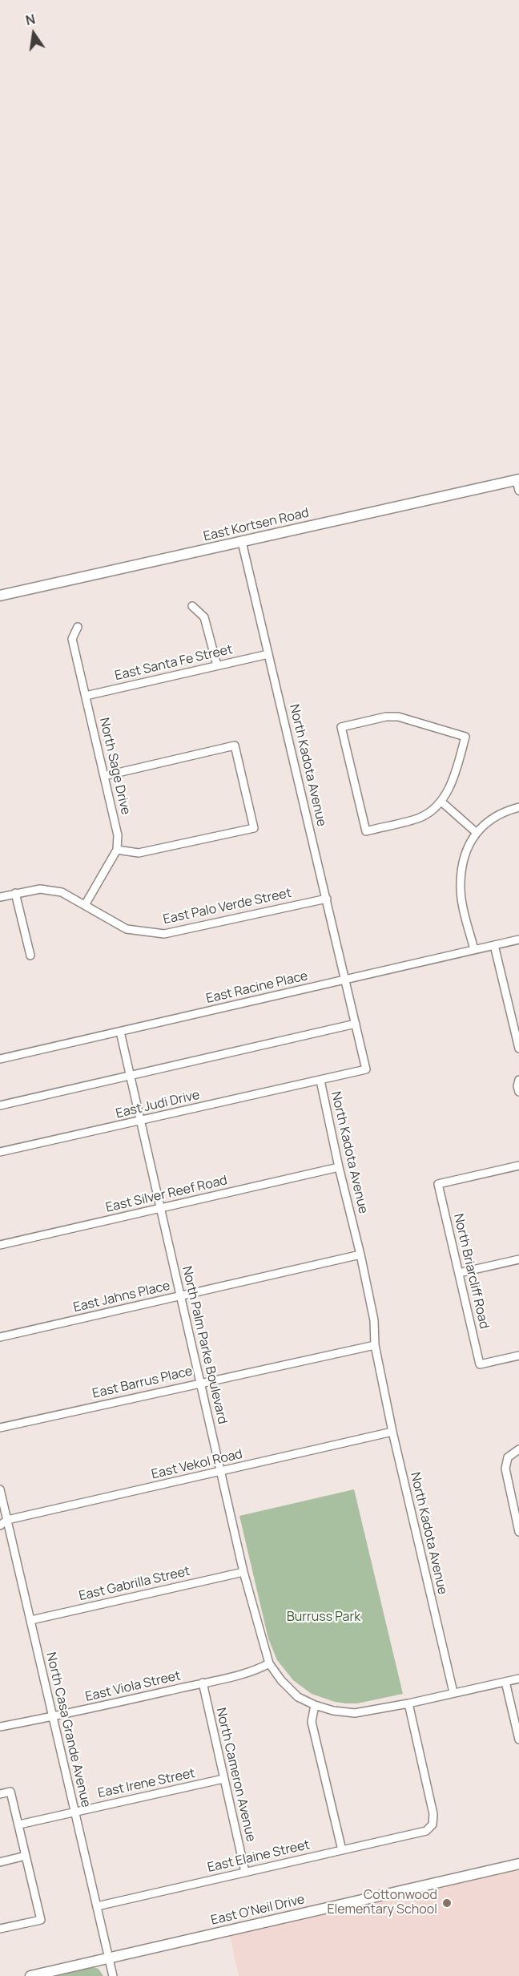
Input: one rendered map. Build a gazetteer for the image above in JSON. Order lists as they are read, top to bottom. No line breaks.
{"streets":{"street":["East Kortsen Road","East Santa Fe Street","North Kadota Avenue","North Sage Drive","East Palo Verde Street","East Racine Place","East Judi Drive","East Silver Reef Road","North Briarcliff Road","East Jahns Place","North Palm Parke Boulevard","East Barrus Place","East Vekol Road","East Gabrilla Street","East Viola Street","North Casa Grande Avenue","North Cameron Avenue","East Irene Street","East Elaine Street","East O'Neil Drive"]},"crossings":[["East Kortsen Road","North Kadota Avenue"],["East Santa Fe Street","North Kadota Avenue"],["East Santa Fe Street","North Sage Drive"],["North Kadota Avenue","East Palo Verde Street"],["North Kadota Avenue","East Racine Place"],["North Kadota Avenue","East Judi Drive"],["North Kadota Avenue","East Silver Reef Road"],["North Kadota Avenue","East Jahns Place"],["North Kadota Avenue","East Barrus Place"],["North Kadota Avenue","East Vekol Road"],["East Racine Place","North Palm Parke Boulevard"],["East Judi Drive","North Palm Parke Boulevard"],["East Silver Reef Road","North Palm Parke Boulevard"],["East Jahns Place","North Palm Parke Boulevard"],["North Palm Parke Boulevard","East Barrus Place"],["North Palm Parke Boulevard","East Vekol Road"],["North Palm Parke Boulevard","East Gabrilla Street"],["North Palm Parke Boulevard","East Viola Street"],["East Vekol Road","North Casa Grande Avenue"],["East Gabrilla Street","North Casa Grande Avenue"],["East Viola Street","North Casa Grande Avenue"],["East Viola Street","North Cameron Avenue"],["North Casa Grande Avenue","East Irene Street"],["North Casa Grande Avenue","East Elaine Street"],["North Casa Grande Avenue","East O'Neil Drive"],["North Cameron Avenue","East Irene Street"],["North Cameron Avenue","East Elaine Street"]],"parks":["Burruss Park"],"places":["Cottonwood Elementary School"],"north":"top"}
